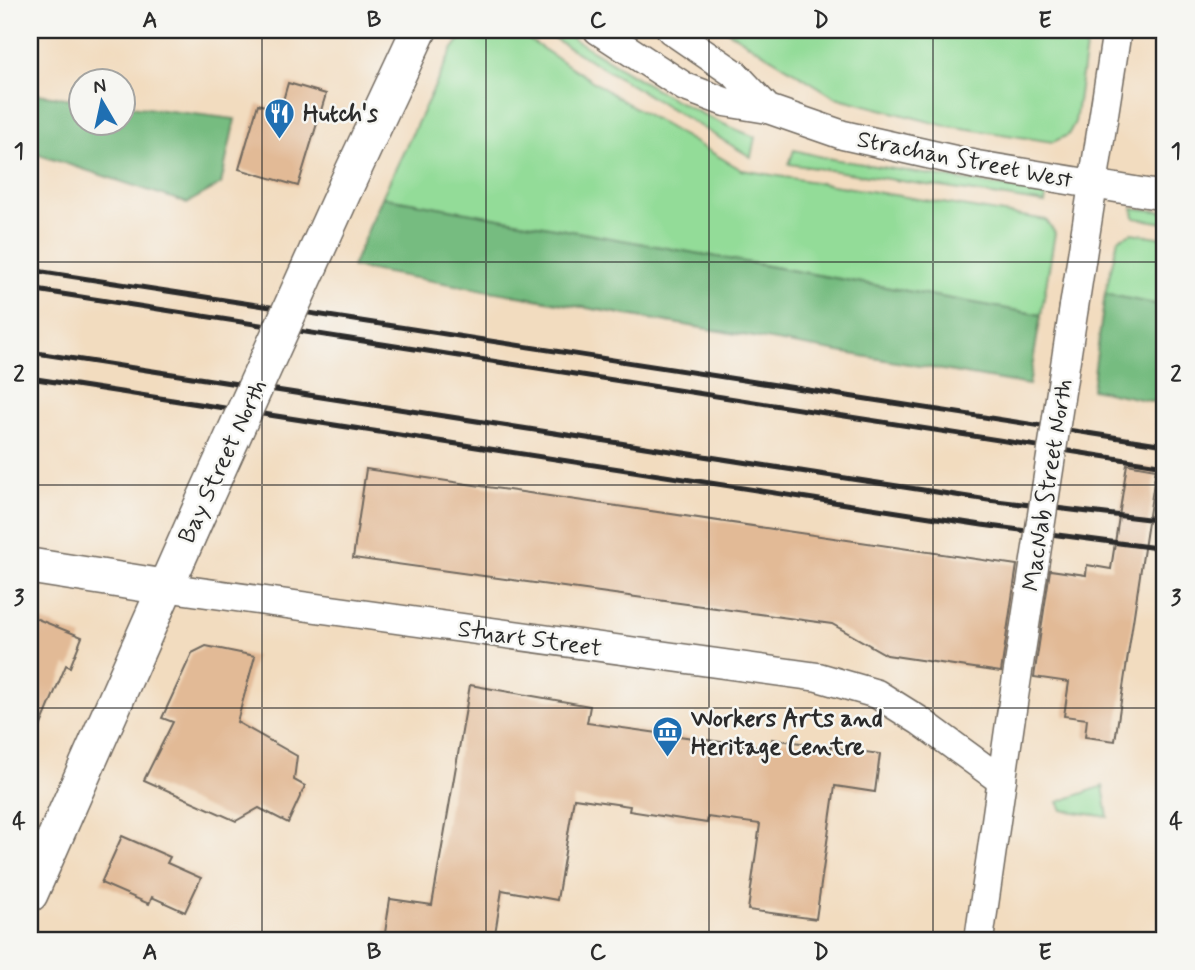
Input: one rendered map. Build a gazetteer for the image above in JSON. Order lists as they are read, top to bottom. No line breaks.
{"streets":{"street":["Strachan Street West","Bay Street North","MacNab Street North","Stuart Street"]},"crossings":[["Strachan Street West","MacNab Street North"],["Bay Street North","Stuart Street"],["MacNab Street North","Stuart Street"]],"places":{"restaurant":["Hutch's"],"museum":["Workers Arts and Heritage Centre"]},"north":"top","grid":{"columns":["A","B","C","D","E"],"rows":["1","2","3","4"]}}
